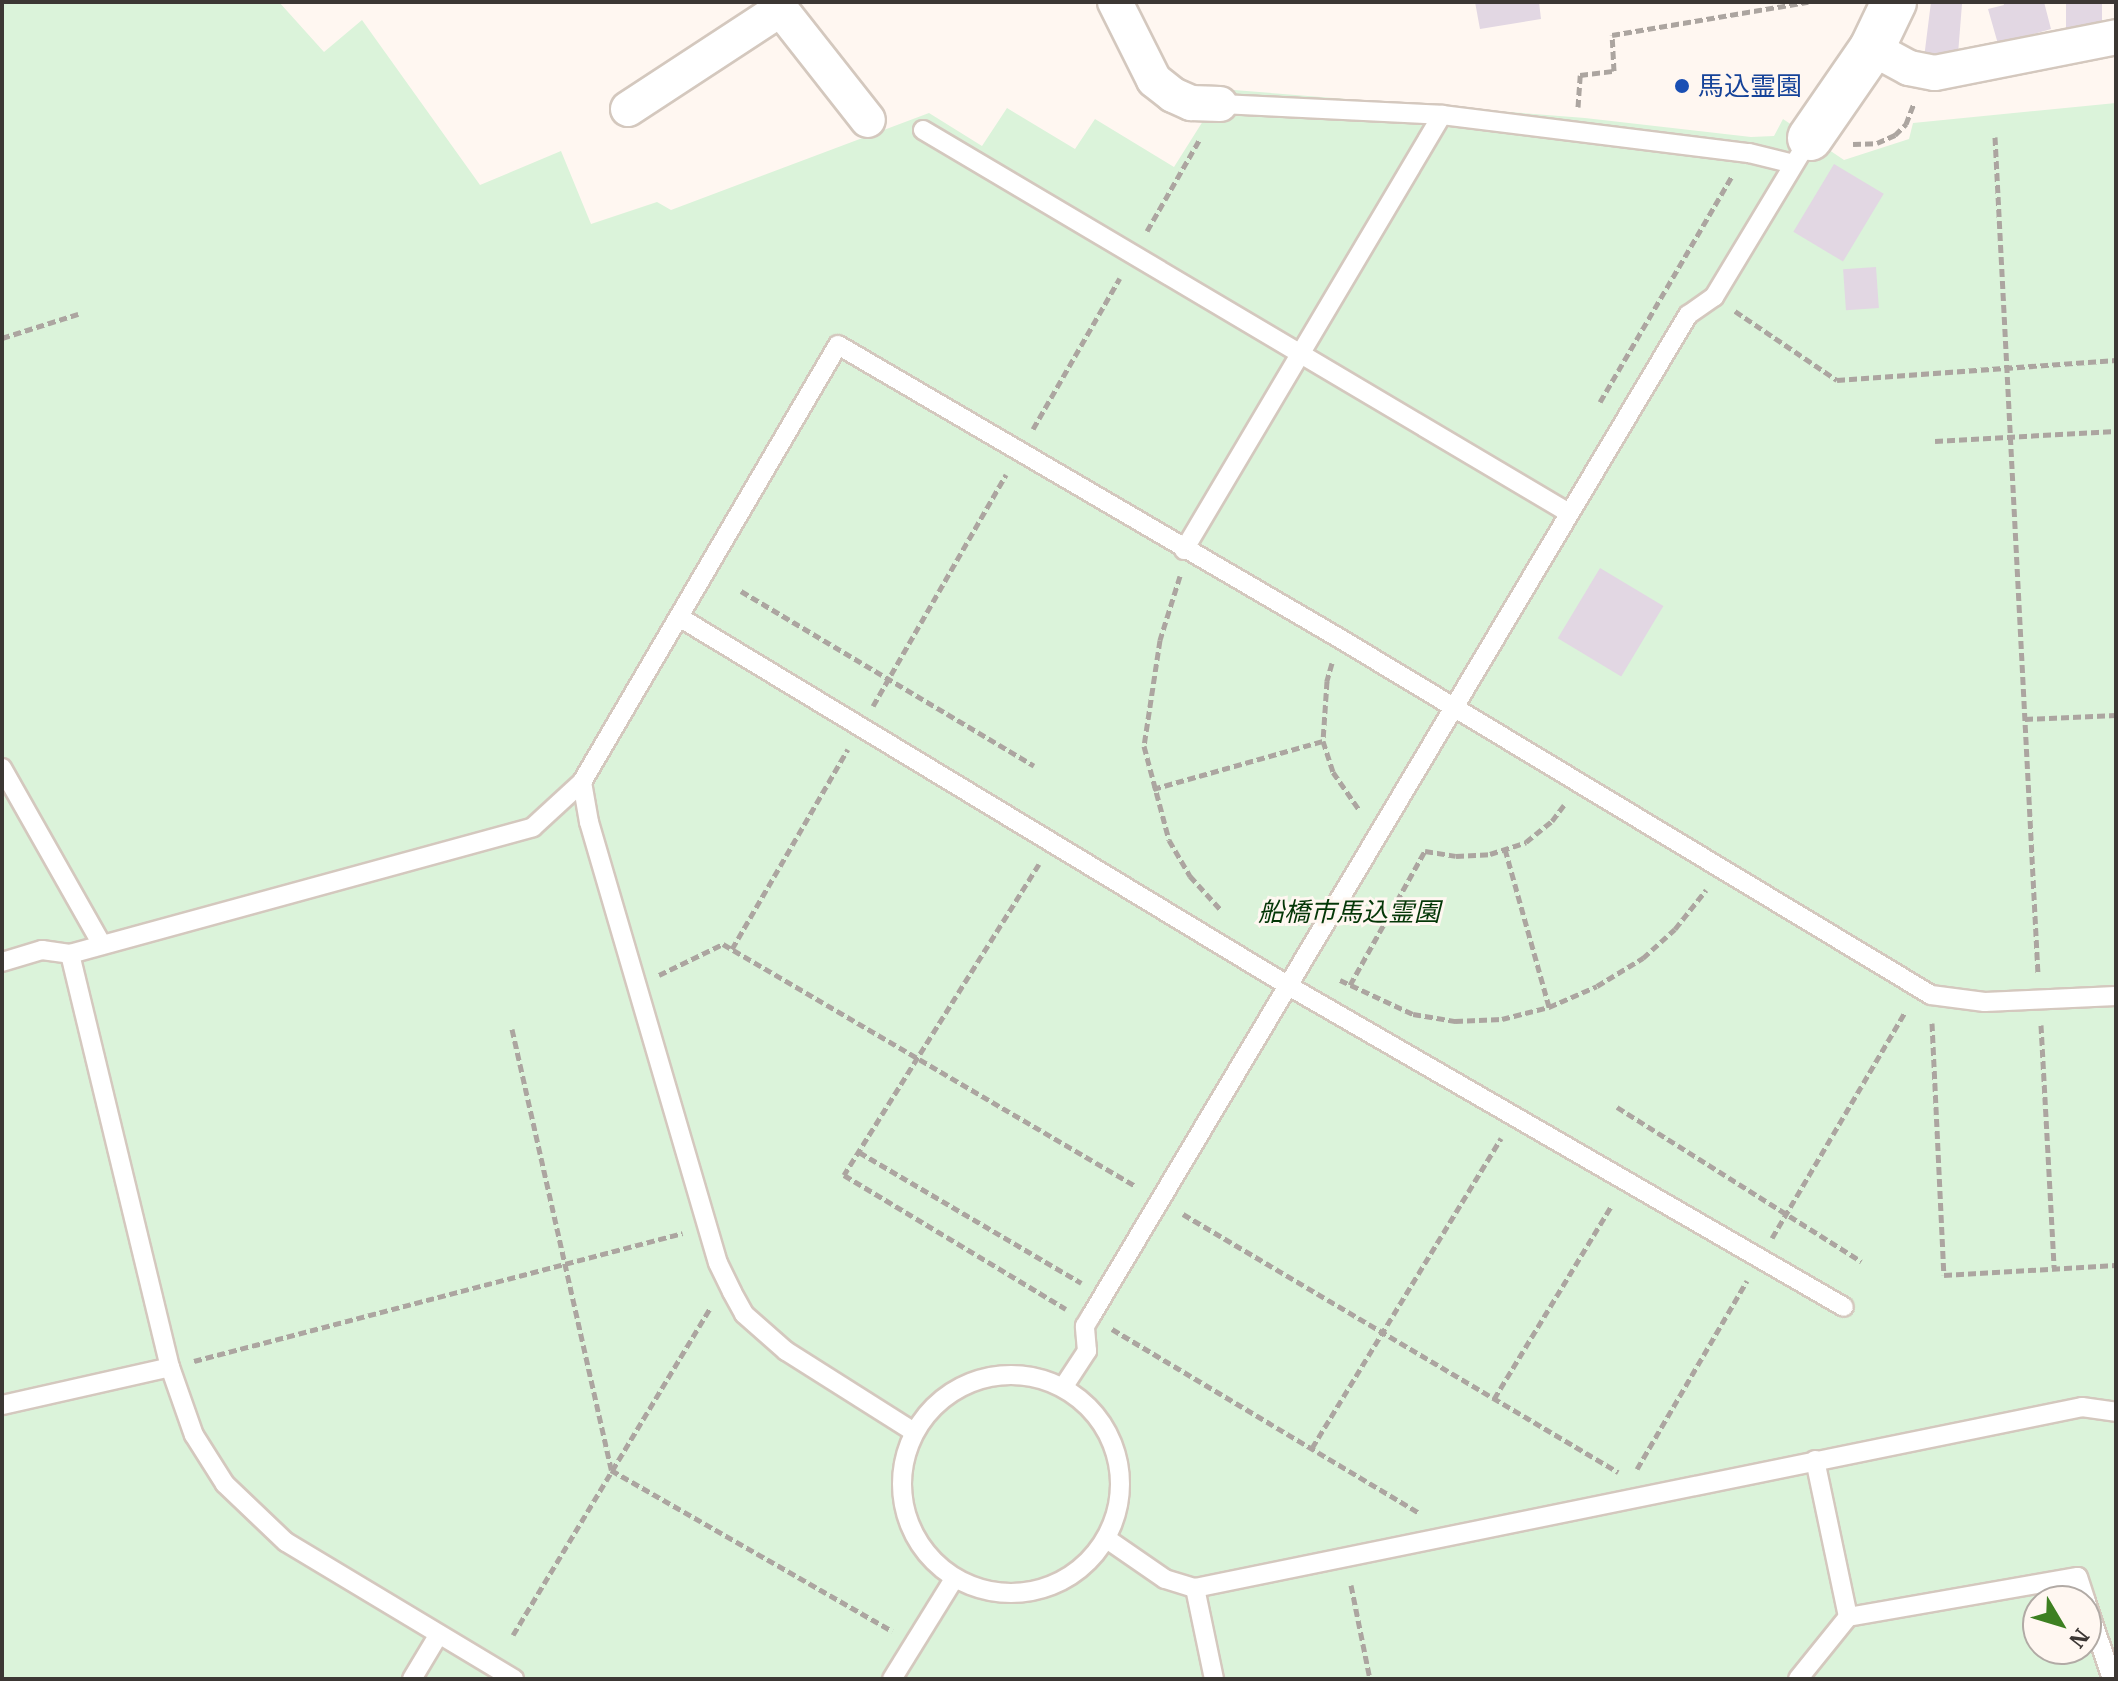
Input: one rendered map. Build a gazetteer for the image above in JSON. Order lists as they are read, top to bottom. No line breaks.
{"parks":["船橋市馬込霊園"],"places":["馬込霊園"],"north":"bottom right"}
